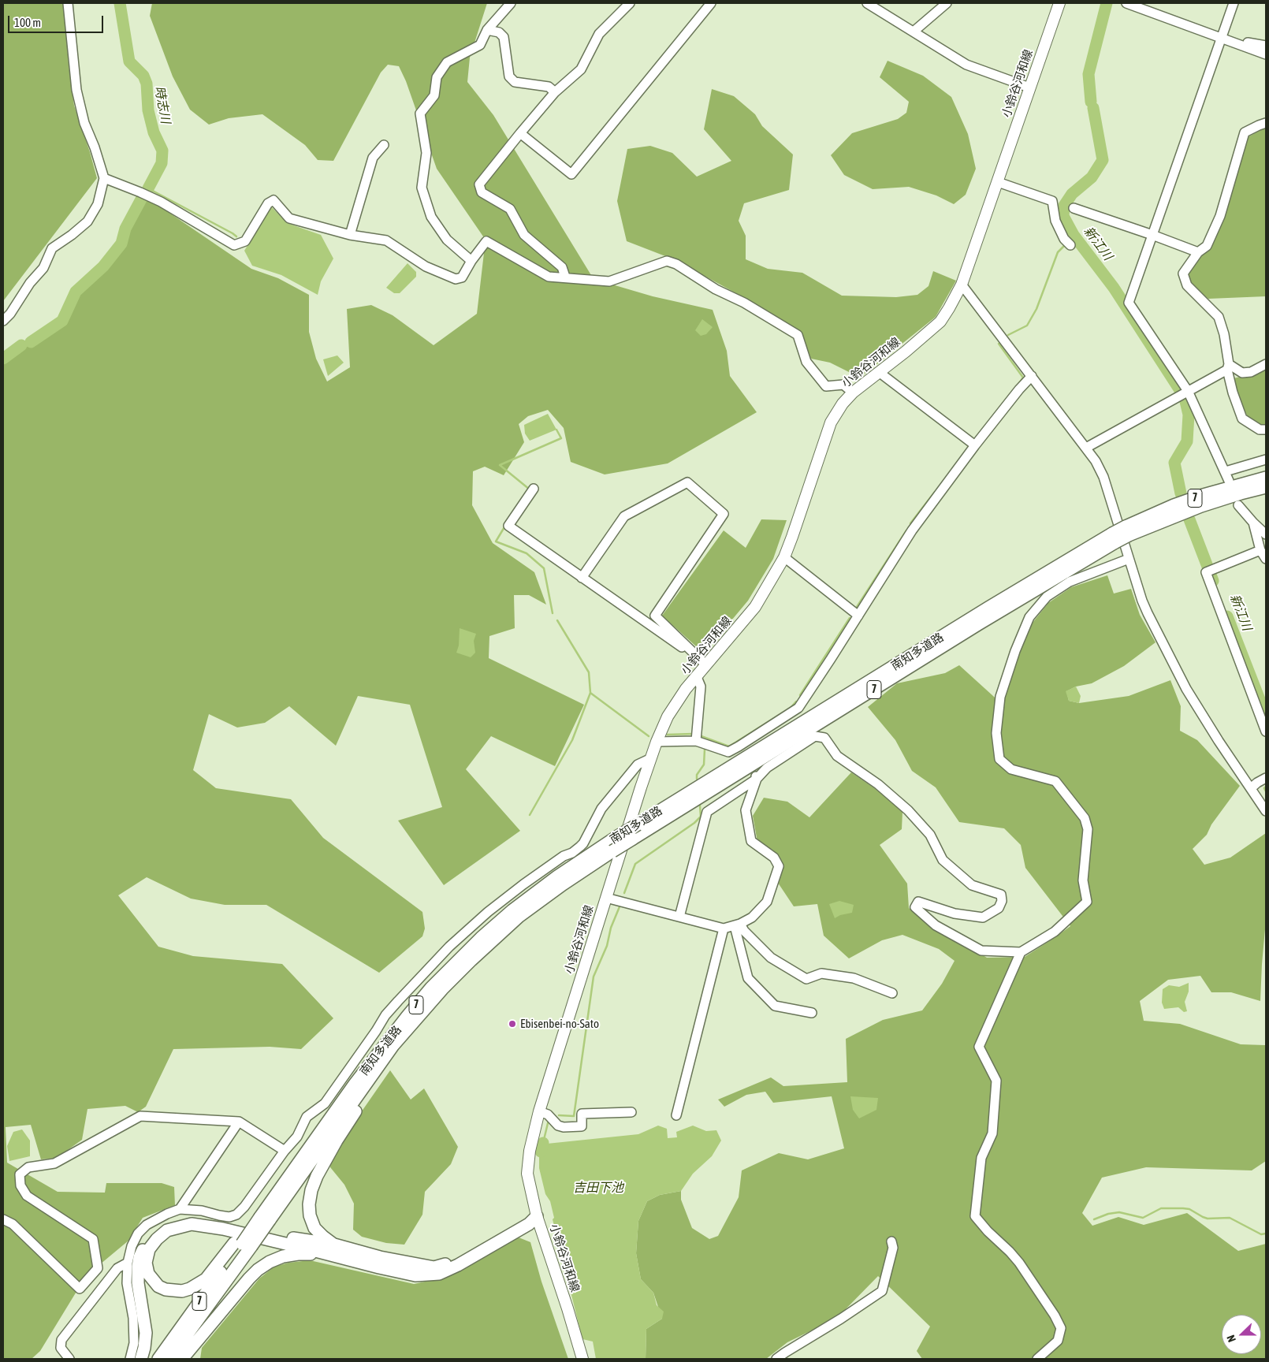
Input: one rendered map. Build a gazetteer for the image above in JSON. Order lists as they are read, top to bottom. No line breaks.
{"streets":{"highway":["7","南知多道路"],"main road":["小鈴谷河和線"]},"water":["時志川","新江川","吉田下池"],"places":["Ebisenbei-no-Sato"],"scale_bar":"100 m","north":"left"}
